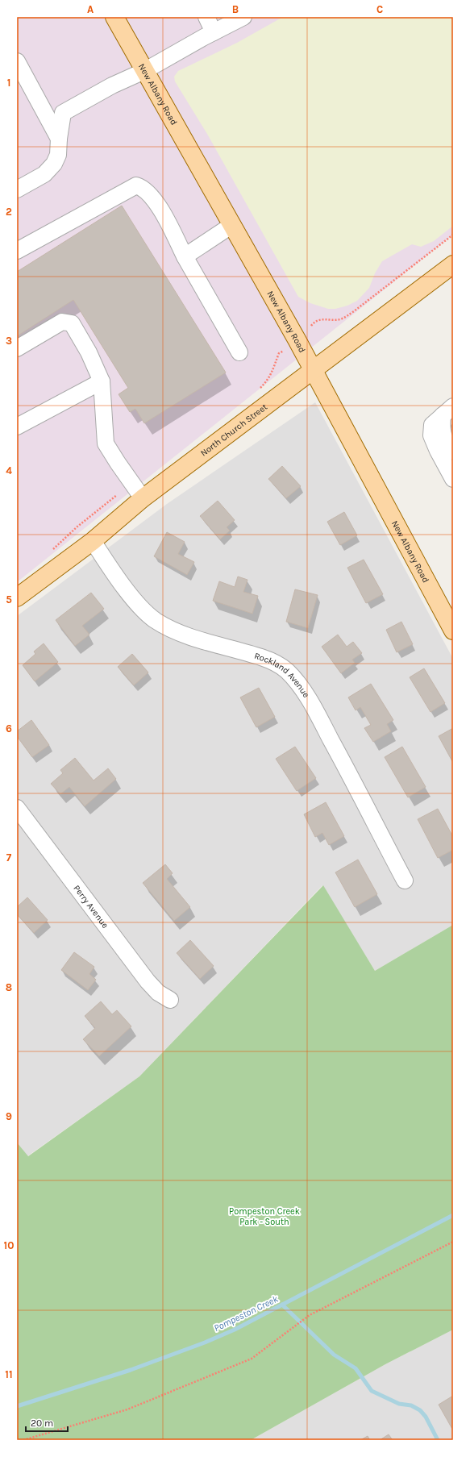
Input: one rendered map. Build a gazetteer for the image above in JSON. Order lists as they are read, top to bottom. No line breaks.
{"streets":{"main road":["New Albany Road","North Church Street"],"street":["Rockland Avenue","Perry Avenue"]},"crossings":[["New Albany Road","North Church Street"],["North Church Street","Rockland Avenue"]],"water":["Pompeston Creek"],"parks":["Pompeston Creek Park - South"],"scale_bar":"20 m","grid":{"columns":["A","B","C"],"rows":["1","2","3","4","5","6","7","8","9","10","11"]}}
